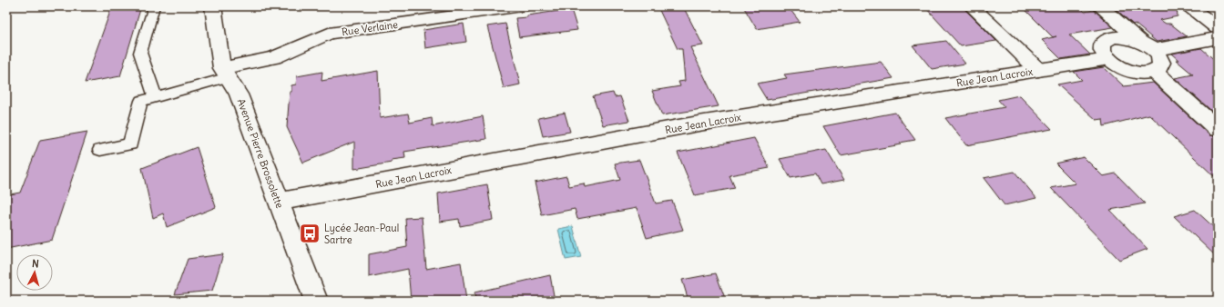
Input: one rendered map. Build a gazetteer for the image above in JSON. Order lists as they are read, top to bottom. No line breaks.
{"streets":{"street":["Rue Verlaine","Rue Jean Lacroix","Avenue Pierre Brossolette"]},"crossings":[["Rue Verlaine","Avenue Pierre Brossolette"],["Rue Jean Lacroix","Avenue Pierre Brossolette"]],"places":{"bus stop":["Lycée Jean-Paul Sartre"]},"north":"top"}
